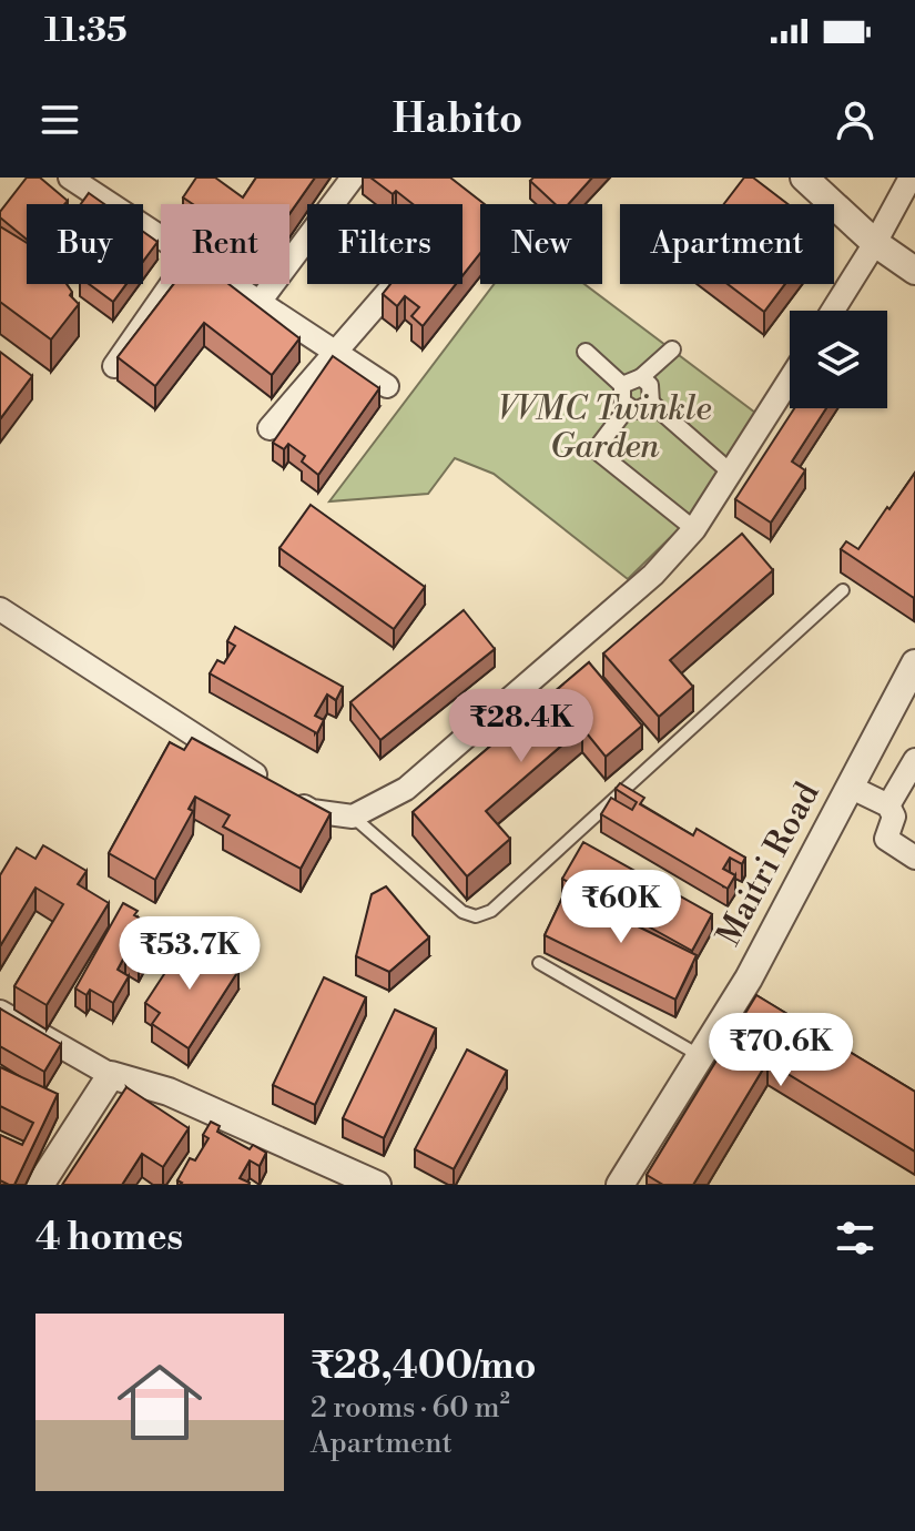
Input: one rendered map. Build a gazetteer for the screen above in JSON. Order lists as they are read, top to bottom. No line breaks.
{"streets":{"street":["Maitri Road"]},"parks":["VVMC Twinkle Garden"],"page":{"status":"11:35","header":"Habito","chip":["Buy","Rent","Filters","New","Apartment"],"price":["₹28.4K","₹60K","₹53.7K","₹70.6K"],"heading":"4 homes","list":[{"name":"₹28,400/mo","note":"2 rooms · 60 m² · Apartment"}]}}
